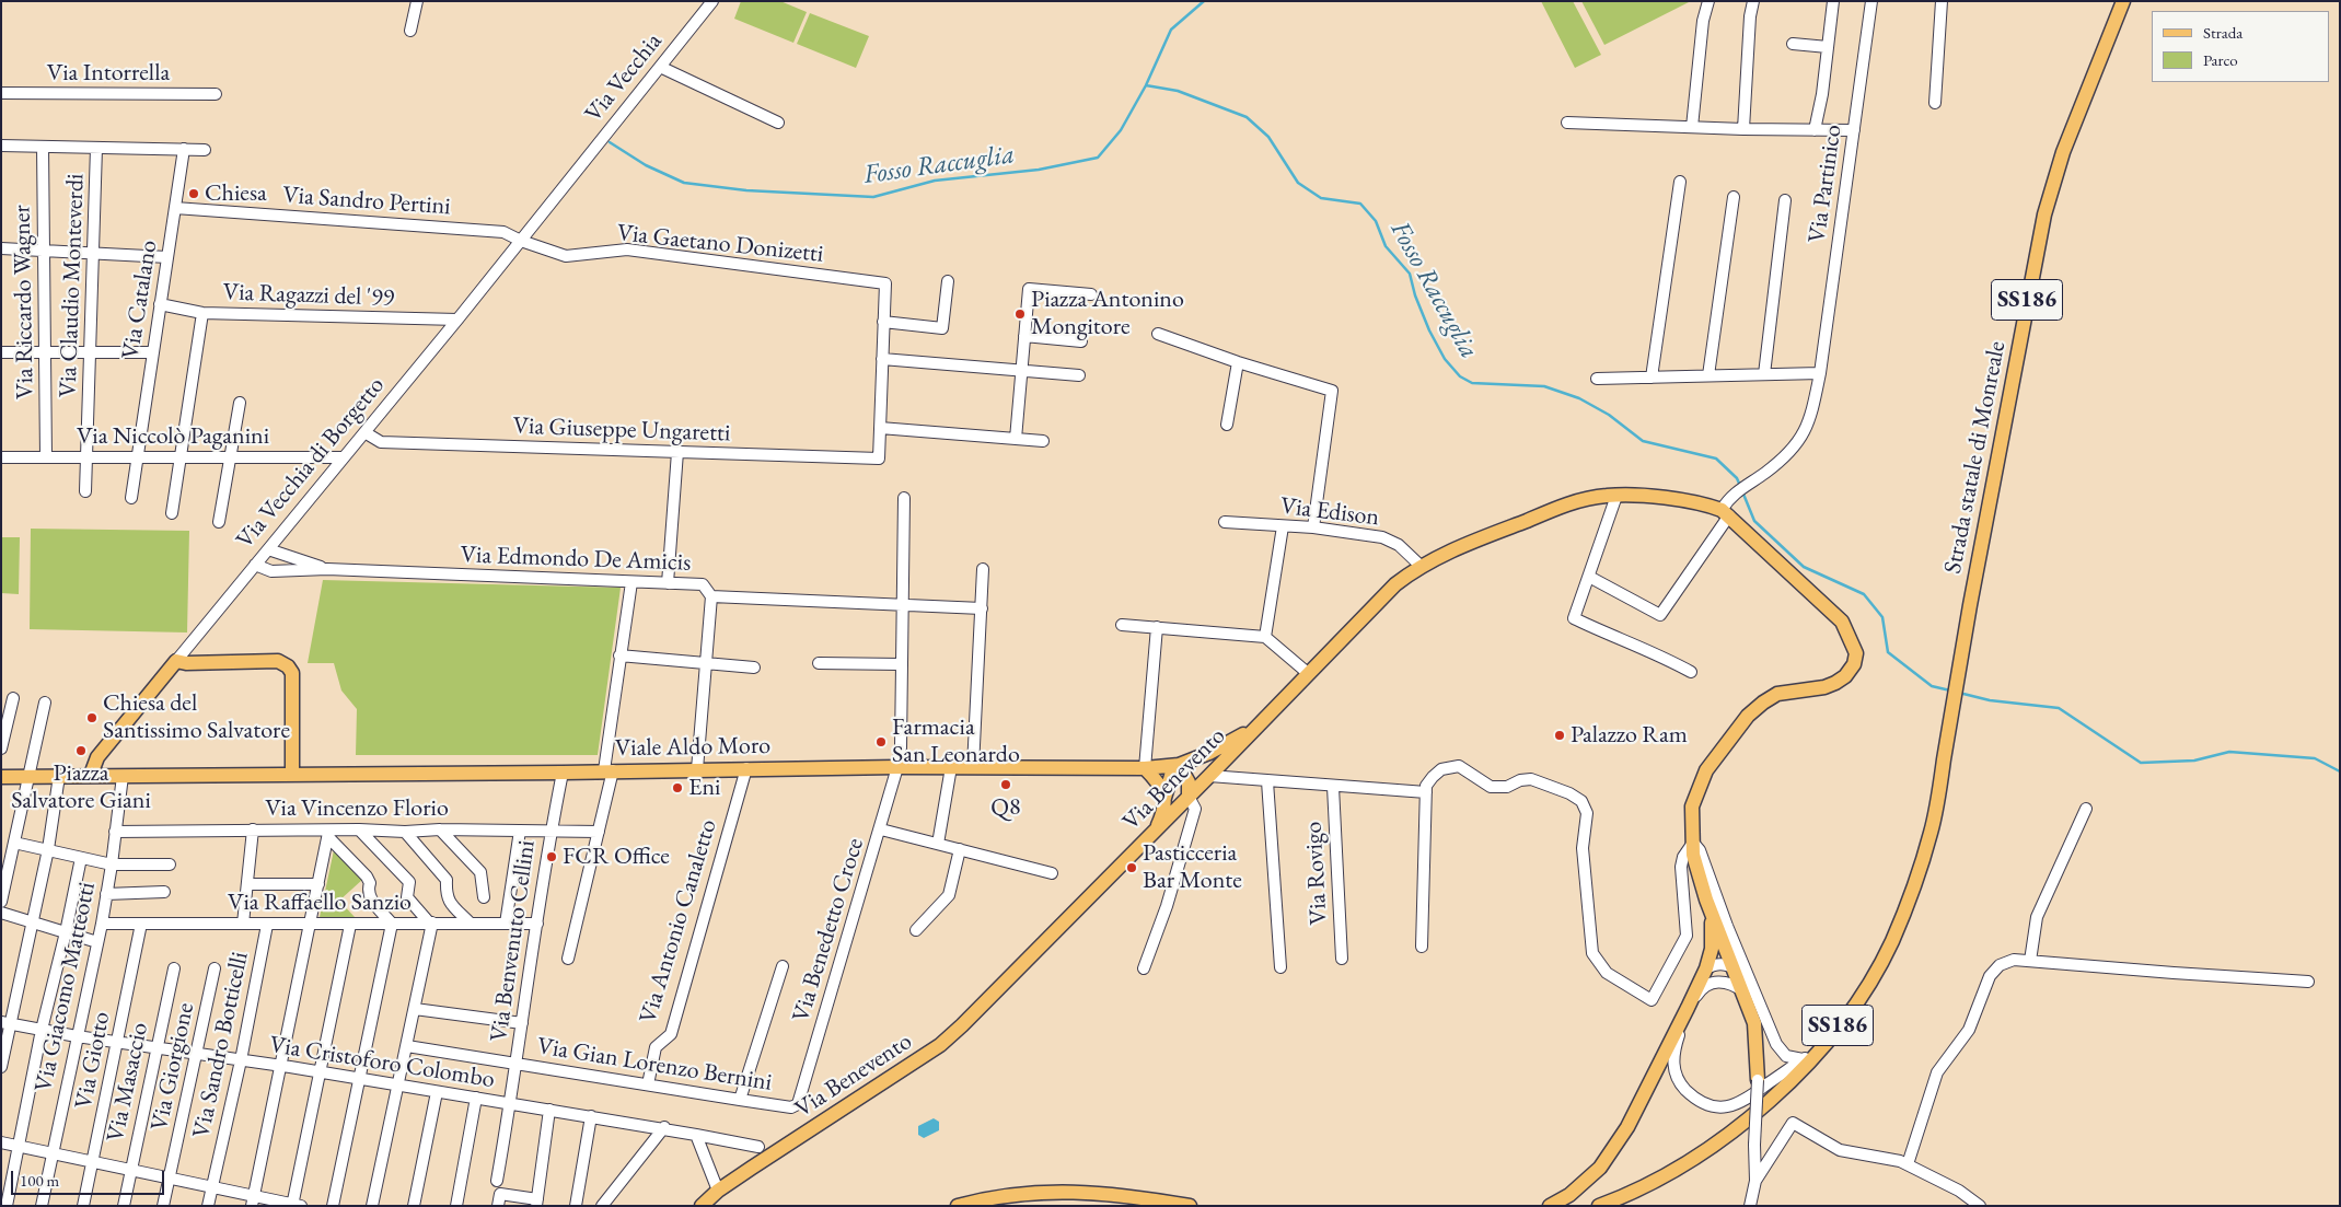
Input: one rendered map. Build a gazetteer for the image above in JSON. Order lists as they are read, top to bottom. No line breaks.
{"streets":{"main road":["SS186","Strada statale di Monreale","Via Vecchia di Borgetto","Viale Aldo Moro","Via Benevento"],"street":["Via Intorrella","Via Vecchia","Via Partinico","Via Sandro Pertini","Via Gaetano Donizetti","Via Claudio Monteverdi","Via Ragazzi del '99","Via Catalano","Via Riccardo Wagner","Via Giuseppe Ungaretti","Via Niccolò Paganini","Via Edison","Via Edmondo De Amicis","Via Vincenzo Florio","Via Rovigo","Via Raffaello Sanzio","Via Antonio Canaletto","Via Benedetto Croce","Via Benvenuto Cellini","Via Giacomo Matteotti","Via Sandro Botticelli","Via Giotto","Via Cristoforo Colombo","Via Gian Lorenzo Bernini","Via Giorgione","Via Masaccio"]},"crossings":[["Via Vecchia","Via Vecchia di Borgetto"],["Via Partinico","Via Benevento"],["Via Sandro Pertini","Via Gaetano Donizetti"],["Via Sandro Pertini","Via Catalano"],["Via Sandro Pertini","Via Vecchia di Borgetto"],["Via Gaetano Donizetti","Via Vecchia di Borgetto"],["Via Claudio Monteverdi","Via Niccolò Paganini"],["Via Ragazzi del '99","Via Catalano"],["Via Ragazzi del '99","Via Vecchia di Borgetto"],["Via Catalano","Via Niccolò Paganini"],["SS186","Strada statale di Monreale"],["Via Riccardo Wagner","Via Niccolò Paganini"],["Via Giuseppe Ungaretti","Via Vecchia di Borgetto"],["Via Niccolò Paganini","Via Vecchia di Borgetto"],["Via Vecchia di Borgetto","Viale Aldo Moro"],["Via Edison","Via Benevento"],["Via Edmondo De Amicis","Via Benedetto Croce"],["Viale Aldo Moro","Via Benevento"],["Viale Aldo Moro","Via Antonio Canaletto"],["Viale Aldo Moro","Via Benedetto Croce"],["Viale Aldo Moro","Via Benvenuto Cellini"],["Viale Aldo Moro","Via Giacomo Matteotti"],["Via Vincenzo Florio","Via Benvenuto Cellini"],["Via Vincenzo Florio","Via Giacomo Matteotti"],["Via Raffaello Sanzio","Via Benvenuto Cellini"],["Via Raffaello Sanzio","Via Giacomo Matteotti"],["Via Raffaello Sanzio","Via Sandro Botticelli"],["Via Raffaello Sanzio","Via Giotto"],["Via Antonio Canaletto","Via Gian Lorenzo Bernini"],["Via Benedetto Croce","Via Gian Lorenzo Bernini"],["Via Benvenuto Cellini","Via Cristoforo Colombo"],["Via Benvenuto Cellini","Via Gian Lorenzo Bernini"],["Via Giacomo Matteotti","Via Cristoforo Colombo"],["Via Sandro Botticelli","Via Cristoforo Colombo"],["Via Giotto","Via Cristoforo Colombo"],["Via Cristoforo Colombo","Via Giorgione"],["Via Cristoforo Colombo","Via Masaccio"]],"water":["Fosso Raccuglia"],"places":["Chiesa","Piazza Antonino Mongitore","Chiesa del Santissimo Salvatore","Palazzo Ram","Farmacia San Leonardo","Piazza Salvatore Giani","Q8","Eni","FCR Office","Pasticceria Bar Monte"],"legend":["Strada","Parco"],"scale_bar":"100 m"}
